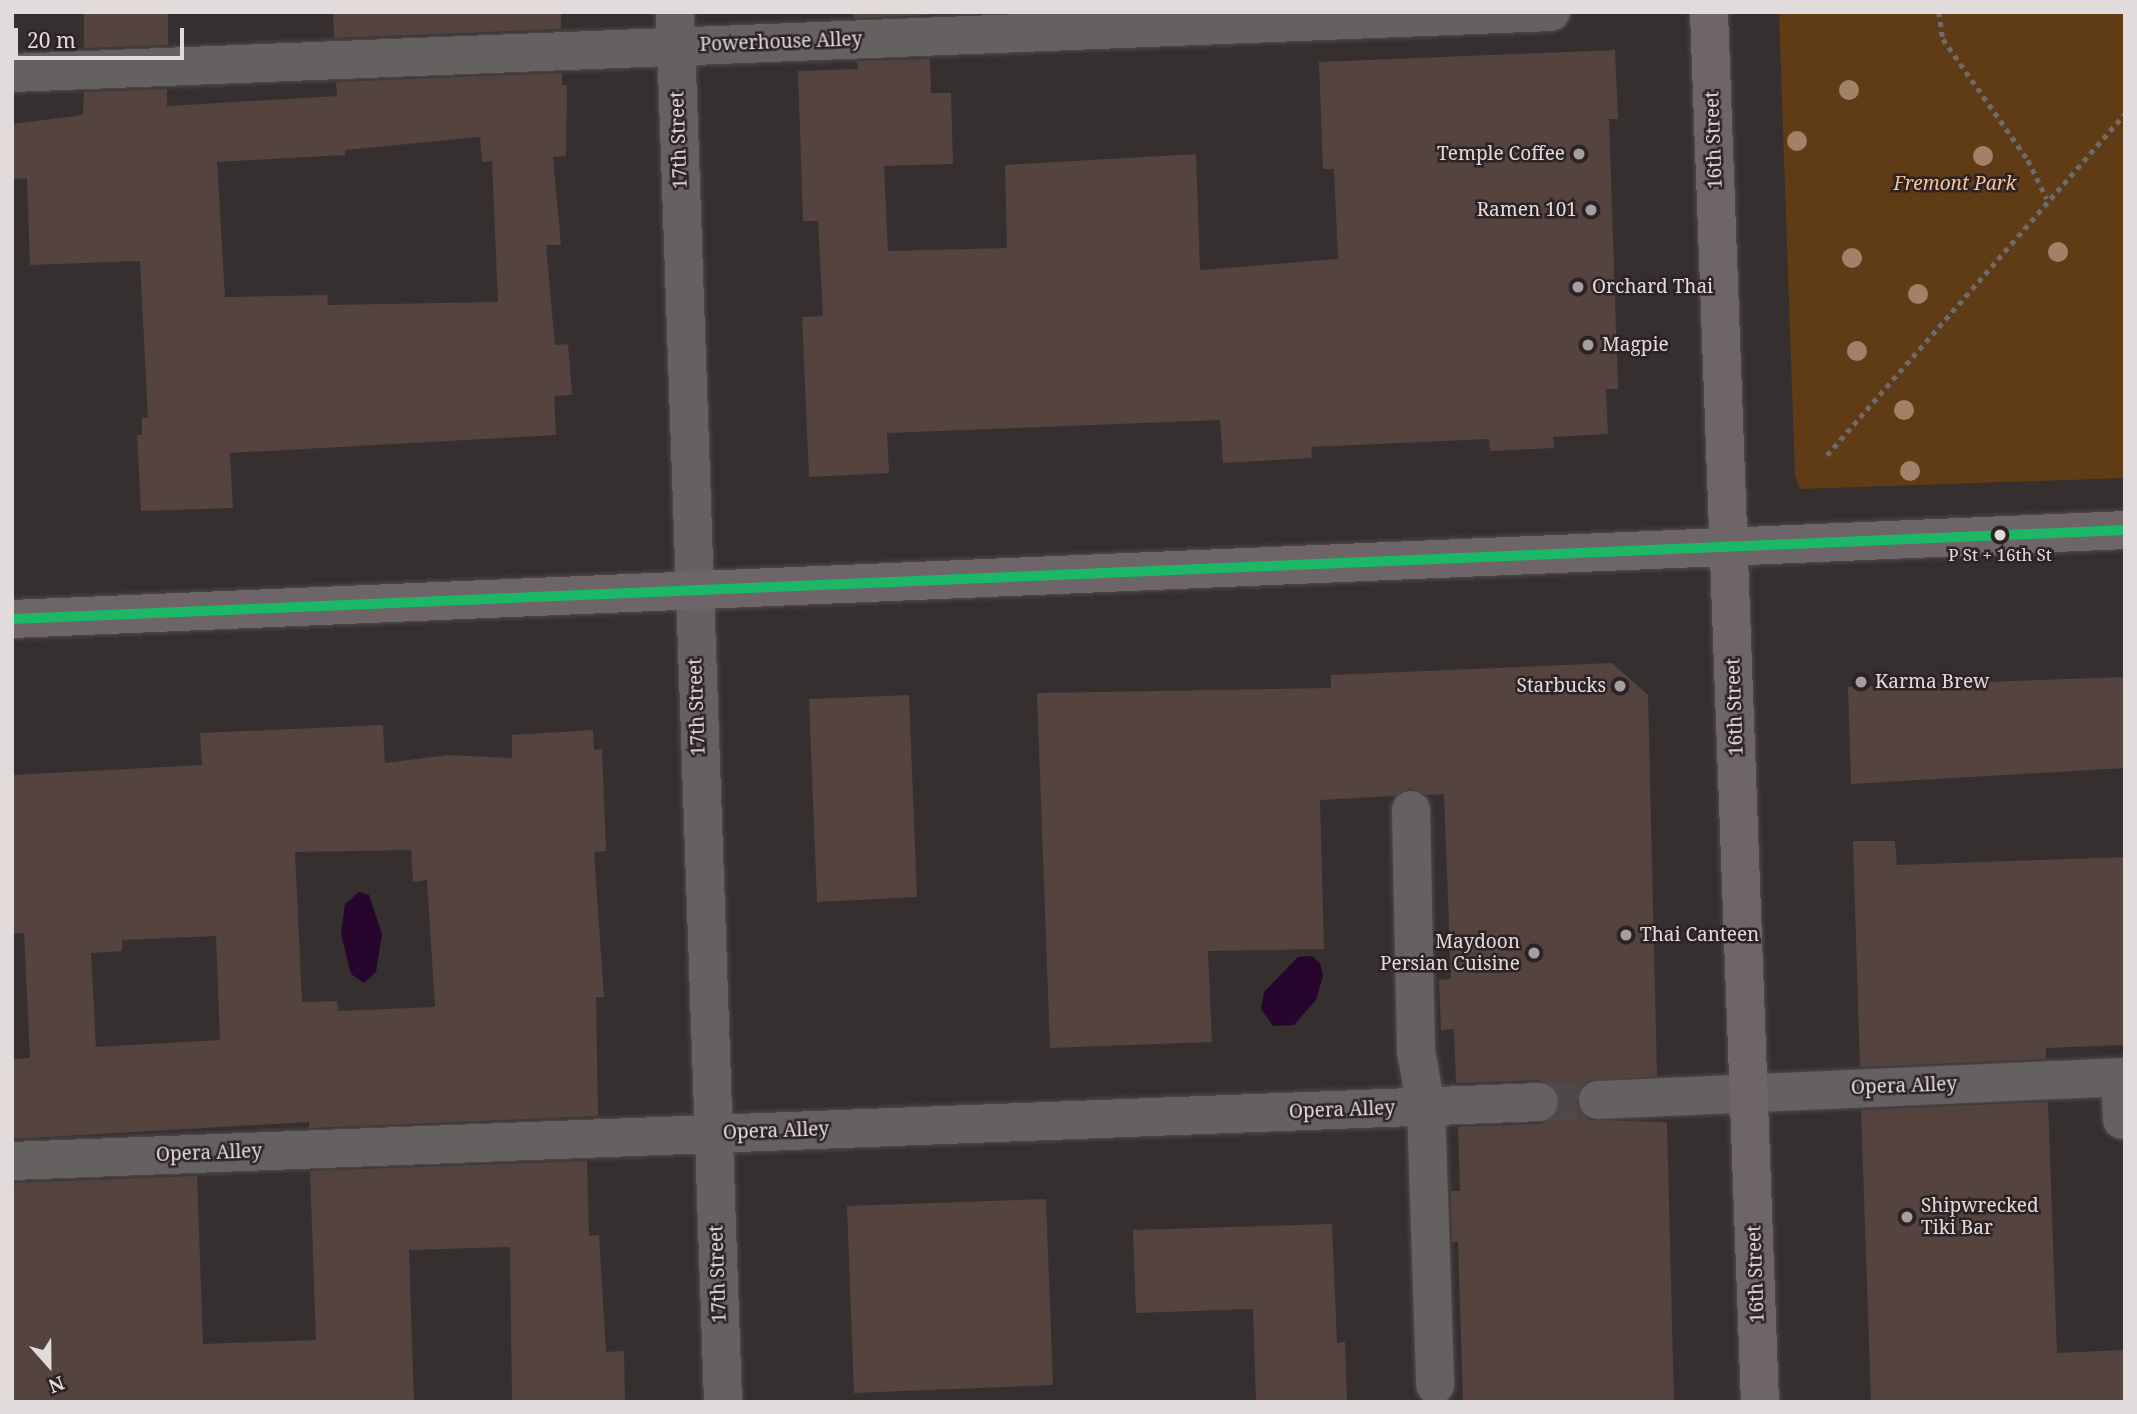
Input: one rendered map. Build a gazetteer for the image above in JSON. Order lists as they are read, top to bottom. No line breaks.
{"streets":{"main road":["16th Street"],"street":["Powerhouse Alley","17th Street","Opera Alley"]},"crossings":[["Powerhouse Alley","17th Street"],["17th Street","Opera Alley"],["16th Street","Opera Alley"]],"parks":["Fremont Park"],"places":["Temple Coffee","Ramen 101","Orchard Thai","Magpie","P St + 16th St","Karma Brew","Starbucks","Thai Canteen","Maydoon Persian Cuisine","Shipwrecked Tiki Bar"],"scale_bar":"20 m","north":"bottom"}
